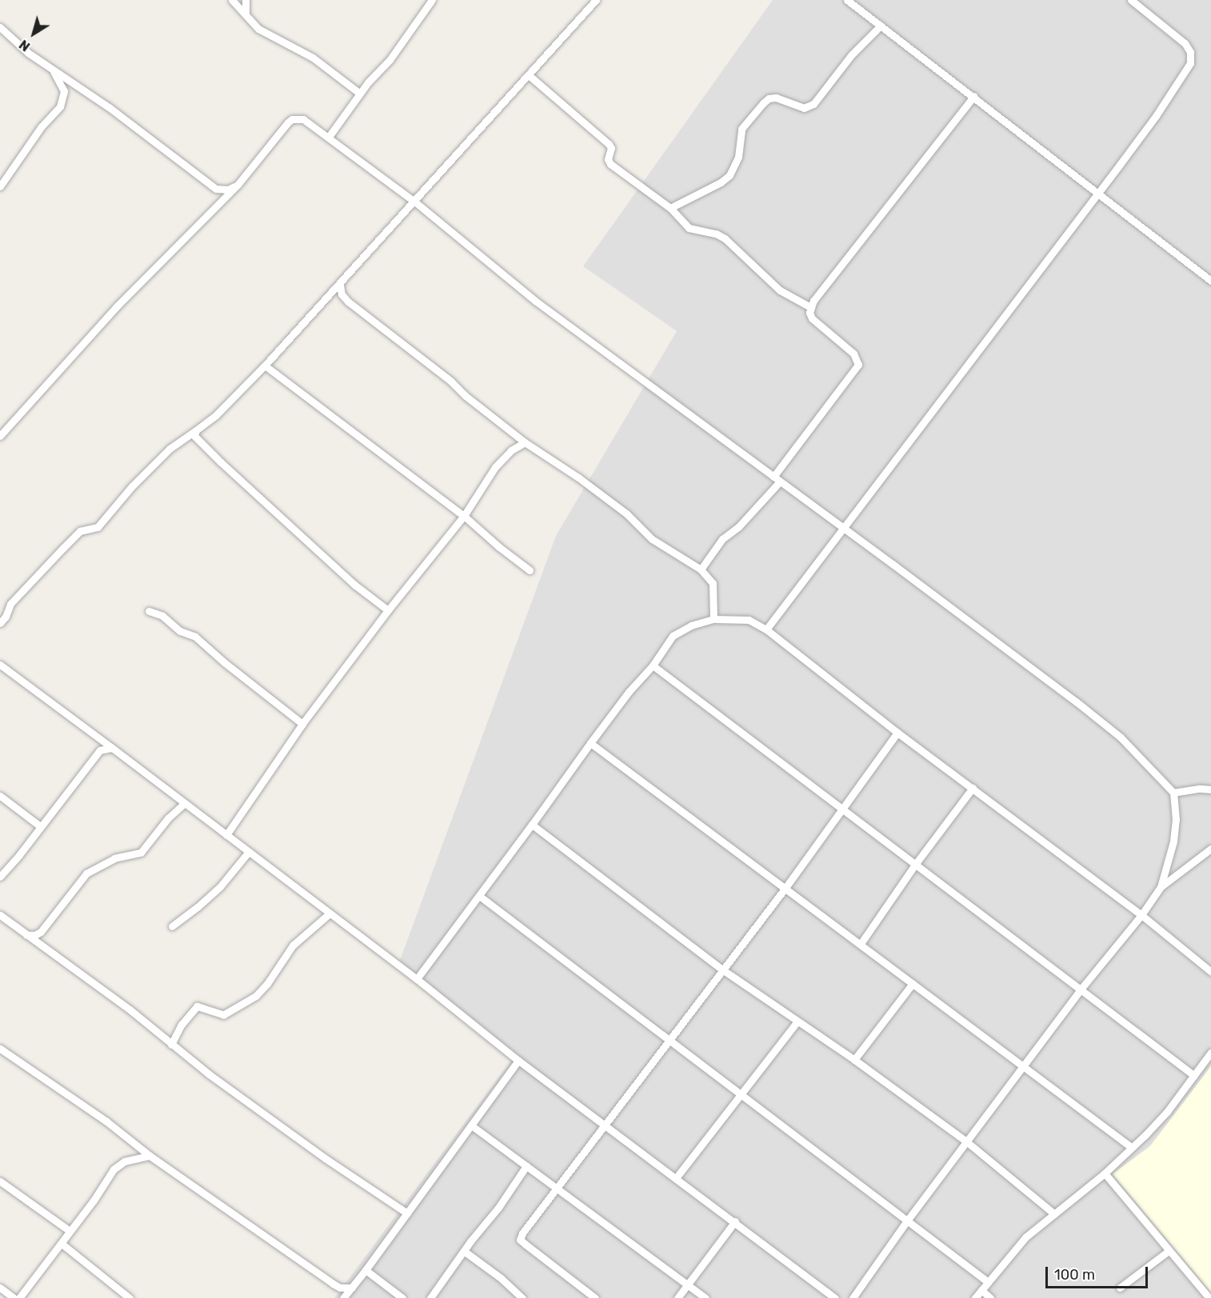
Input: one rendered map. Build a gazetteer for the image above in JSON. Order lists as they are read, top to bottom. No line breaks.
{"scale_bar":"100 m","north":"bottom left"}
